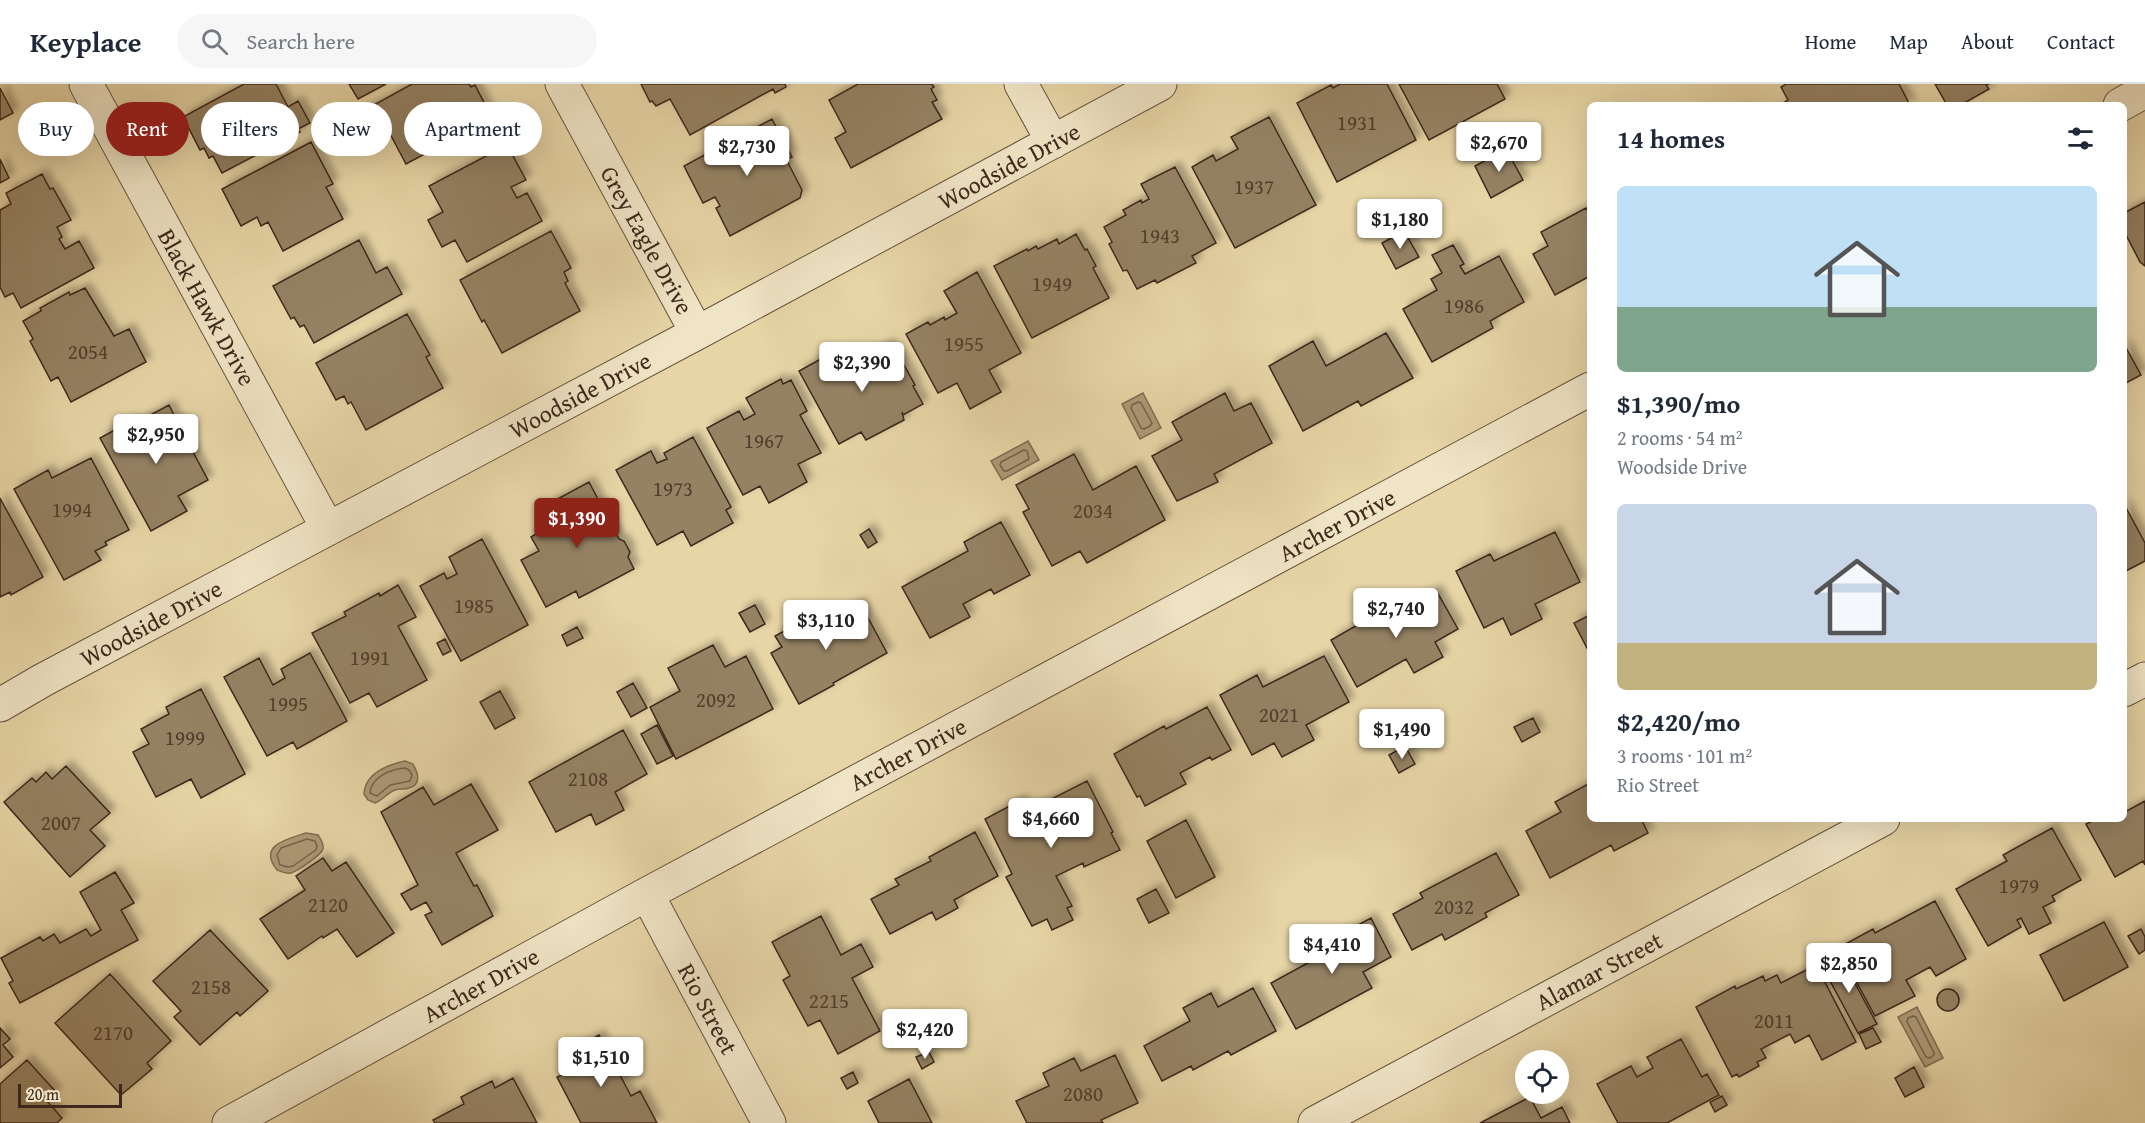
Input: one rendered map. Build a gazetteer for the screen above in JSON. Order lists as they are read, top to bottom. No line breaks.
{"streets":{"street":["Woodside Drive","Grey Eagle Drive","Black Hawk Drive","Archer Drive","Alamar Street","Rio Street"]},"crossings":[["Woodside Drive","Grey Eagle Drive"],["Woodside Drive","Black Hawk Drive"],["Archer Drive","Rio Street"]],"house_numbers":["1931","1937","1943","1949","1986","1955","2054","1967","1973","1994","2034","1985","1991","2092","1995","2021","1999","2108","2007","1979","2120","2032","2158","2215","2011","2170","2080"],"scale_bar":"20 m","page":{"header":"Keyplace","search":"Search here","nav":["Home","Map","About","Contact"],"chip":["Buy","Rent","Filters","New","Apartment"],"heading":"14 homes","price":["$2,670","$2,730","$1,180","$2,390","$2,950","$1,390","$2,740","$3,110","$1,490","$4,660","$4,410","$2,850","$2,420","$1,510"],"list":[{"name":"$1,390/mo","note":"2 rooms · 54 m² · Woodside Drive"},{"name":"$2,420/mo","note":"3 rooms · 101 m² · Rio Street"}],"scale":"20 m"}}
